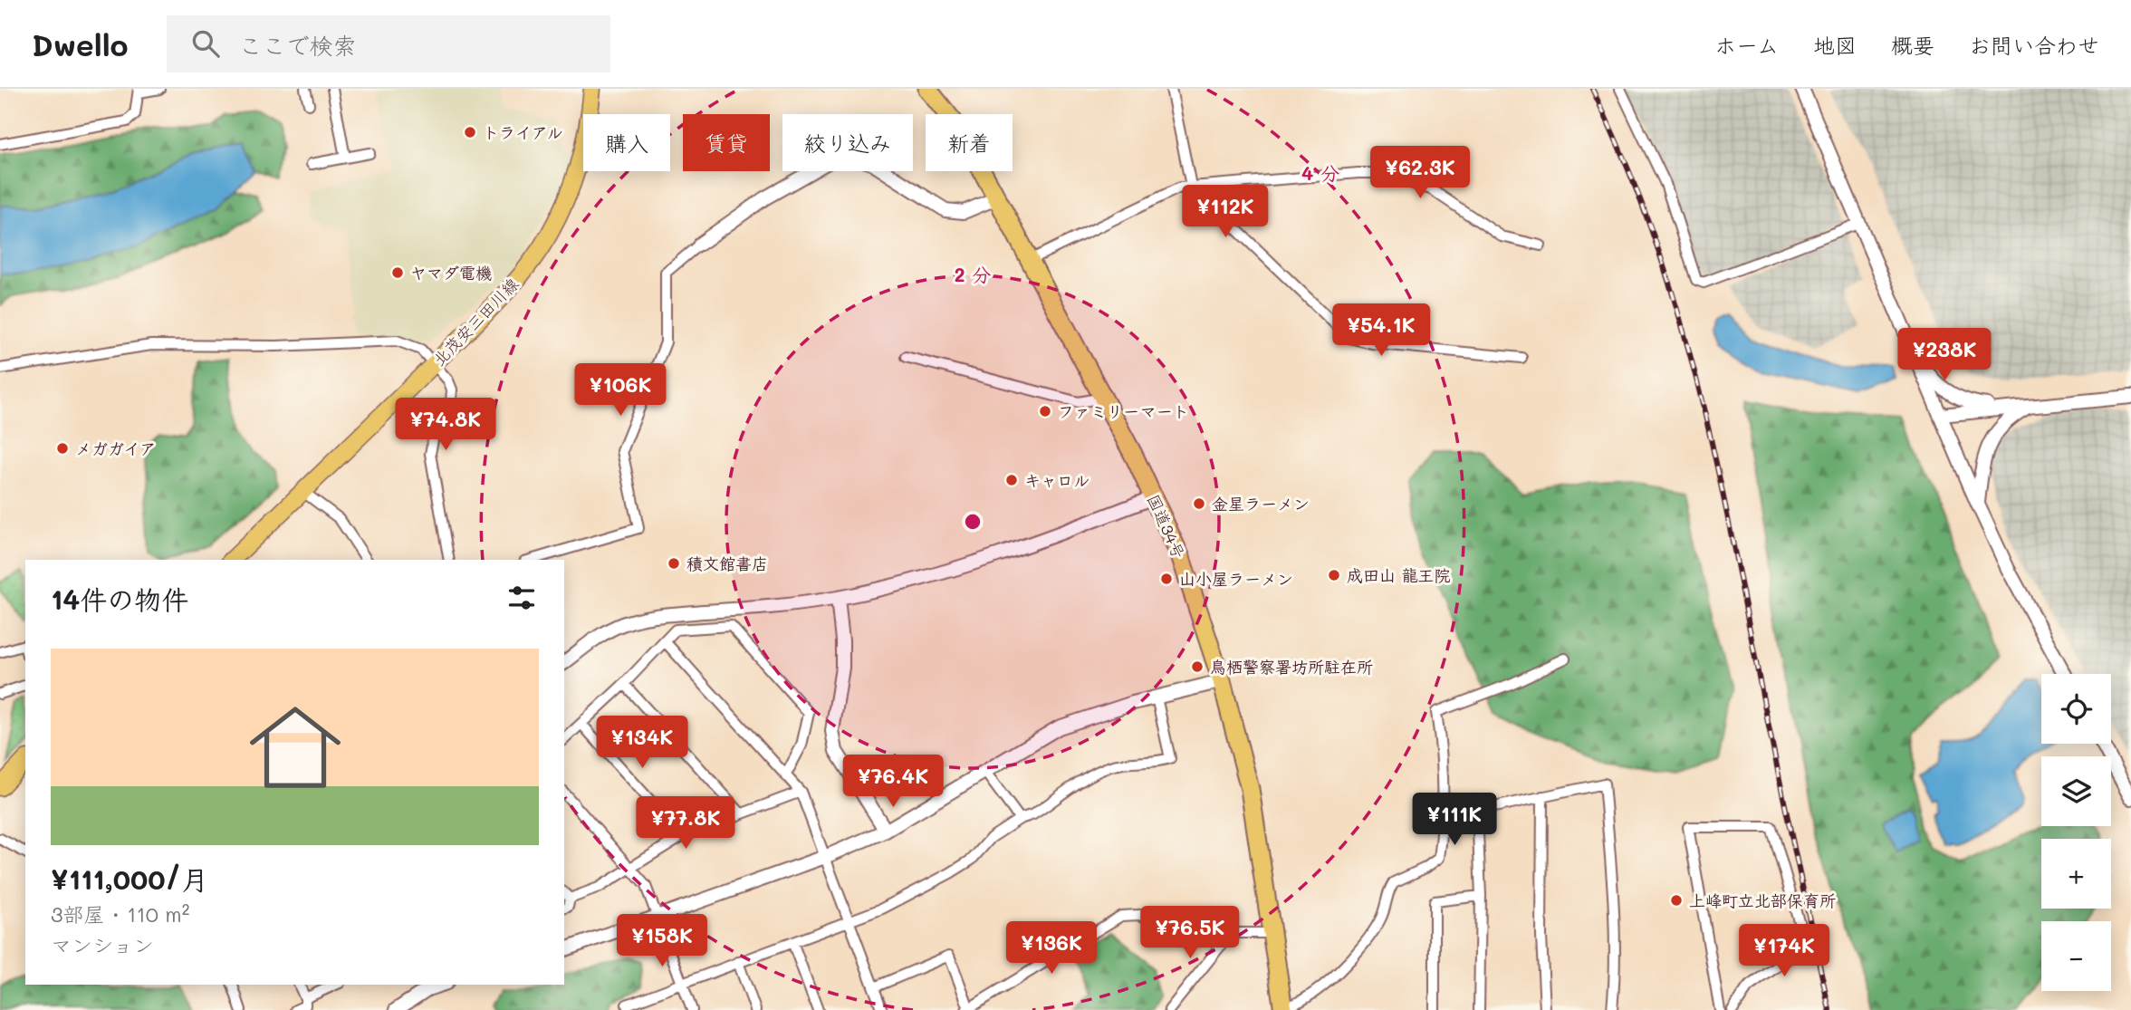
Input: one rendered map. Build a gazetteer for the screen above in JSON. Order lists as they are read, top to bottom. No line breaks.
{"streets":{"highway":["国道34号"],"main road":["北茂安三田川線"]},"places":["トライアル","ヤマダ電機","ファミリーマート","メガガイア","キャロル","金星ラーメン","積文館書店","成田山 龍王院","山小屋ラーメン","鳥栖警察署坊所駐在所","上峰町立北部保育所"],"page":{"header":"Dwello","search":"ここで検索","nav":["ホーム","地図","概要","お問い合わせ"],"chip":["購入","賃貸","絞り込み","新着"],"price":["¥62.3K","¥112K","¥54.1K","¥238K","¥106K","¥74.8K","¥134K","¥76.4K","¥111K","¥77.8K","¥76.5K","¥158K","¥136K","¥174K"],"heading":"14件の物件","list":[{"name":"¥111,000/月","note":"3部屋 · 110 m² · マンション"}],"map_buttons":["+","−"]},"rings":["4 分","2 分"]}
